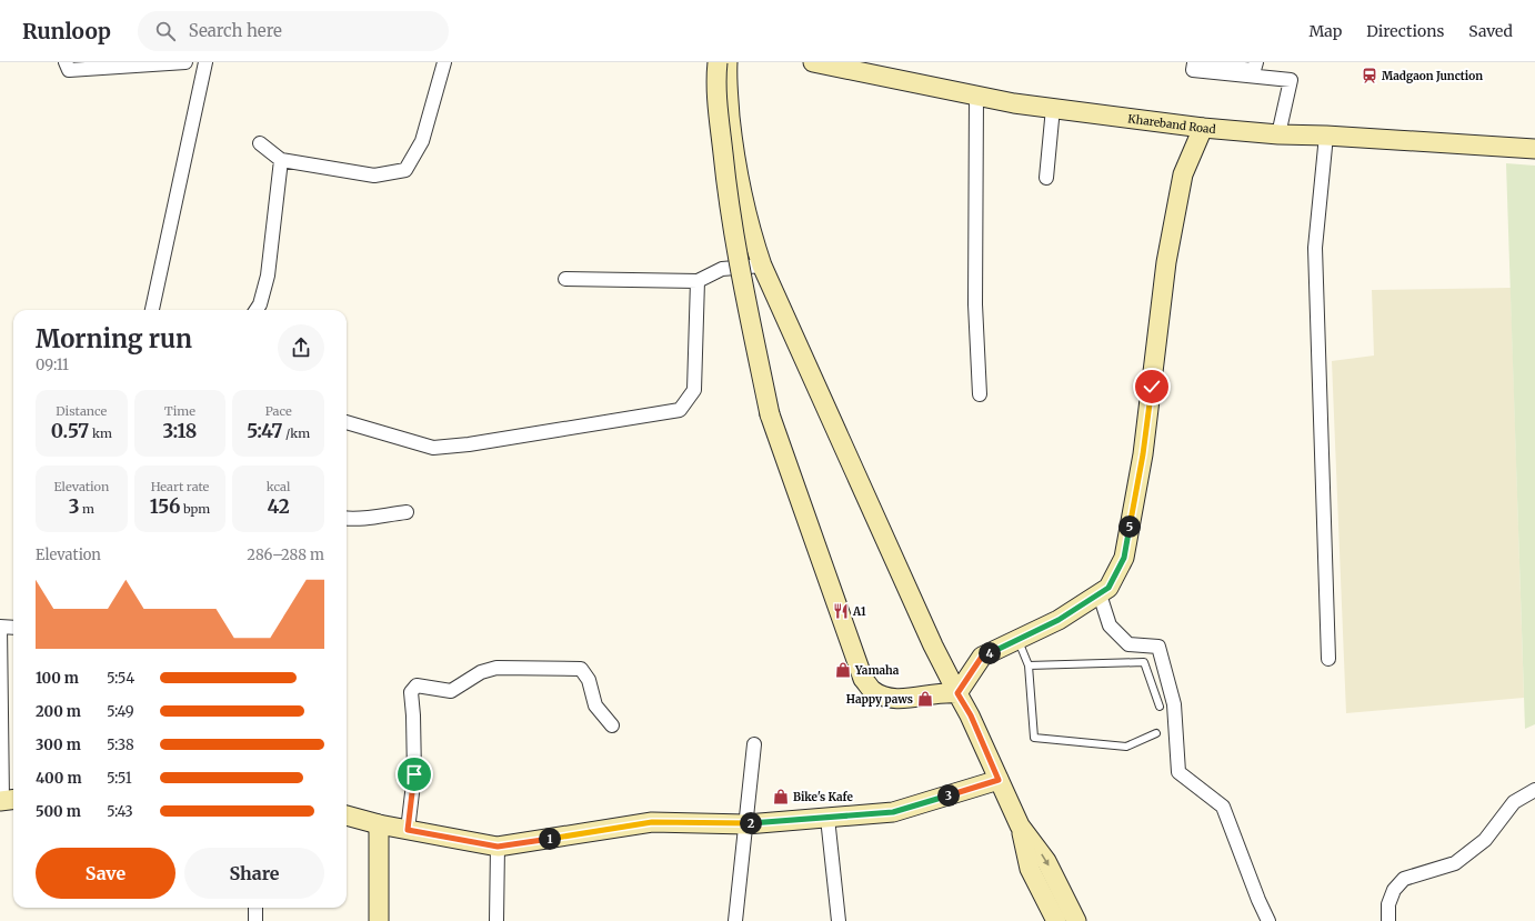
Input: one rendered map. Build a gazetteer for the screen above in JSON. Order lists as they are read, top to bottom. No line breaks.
{"streets":{"main road":["Khareband Road"]},"places":{"station":["Madgaon Junction"],"restaurant":["A1"],"shop":["Yamaha","Happy paws","Bike's Kafe"]},"page":{"header":"Runloop","search":"Search here","nav":["Map","Directions","Saved"],"heading":["Morning run","09:11"],"stats":[["Distance","0.57 km"],["Time","3:18"],["Pace","5:47 /km"],["Elevation","3 m"],["Heart rate","156 bpm"],["kcal","42"]],"pins":["5","4","3","2","1"],"chart":["Elevation","286–288 m"],"list":[{"name":"100 m","note":"5:54"},{"name":"200 m","note":"5:49"},{"name":"300 m","note":"5:38"},{"name":"400 m","note":"5:51"},{"name":"500 m","note":"5:43"}],"buttons":["Save","Share"]}}
